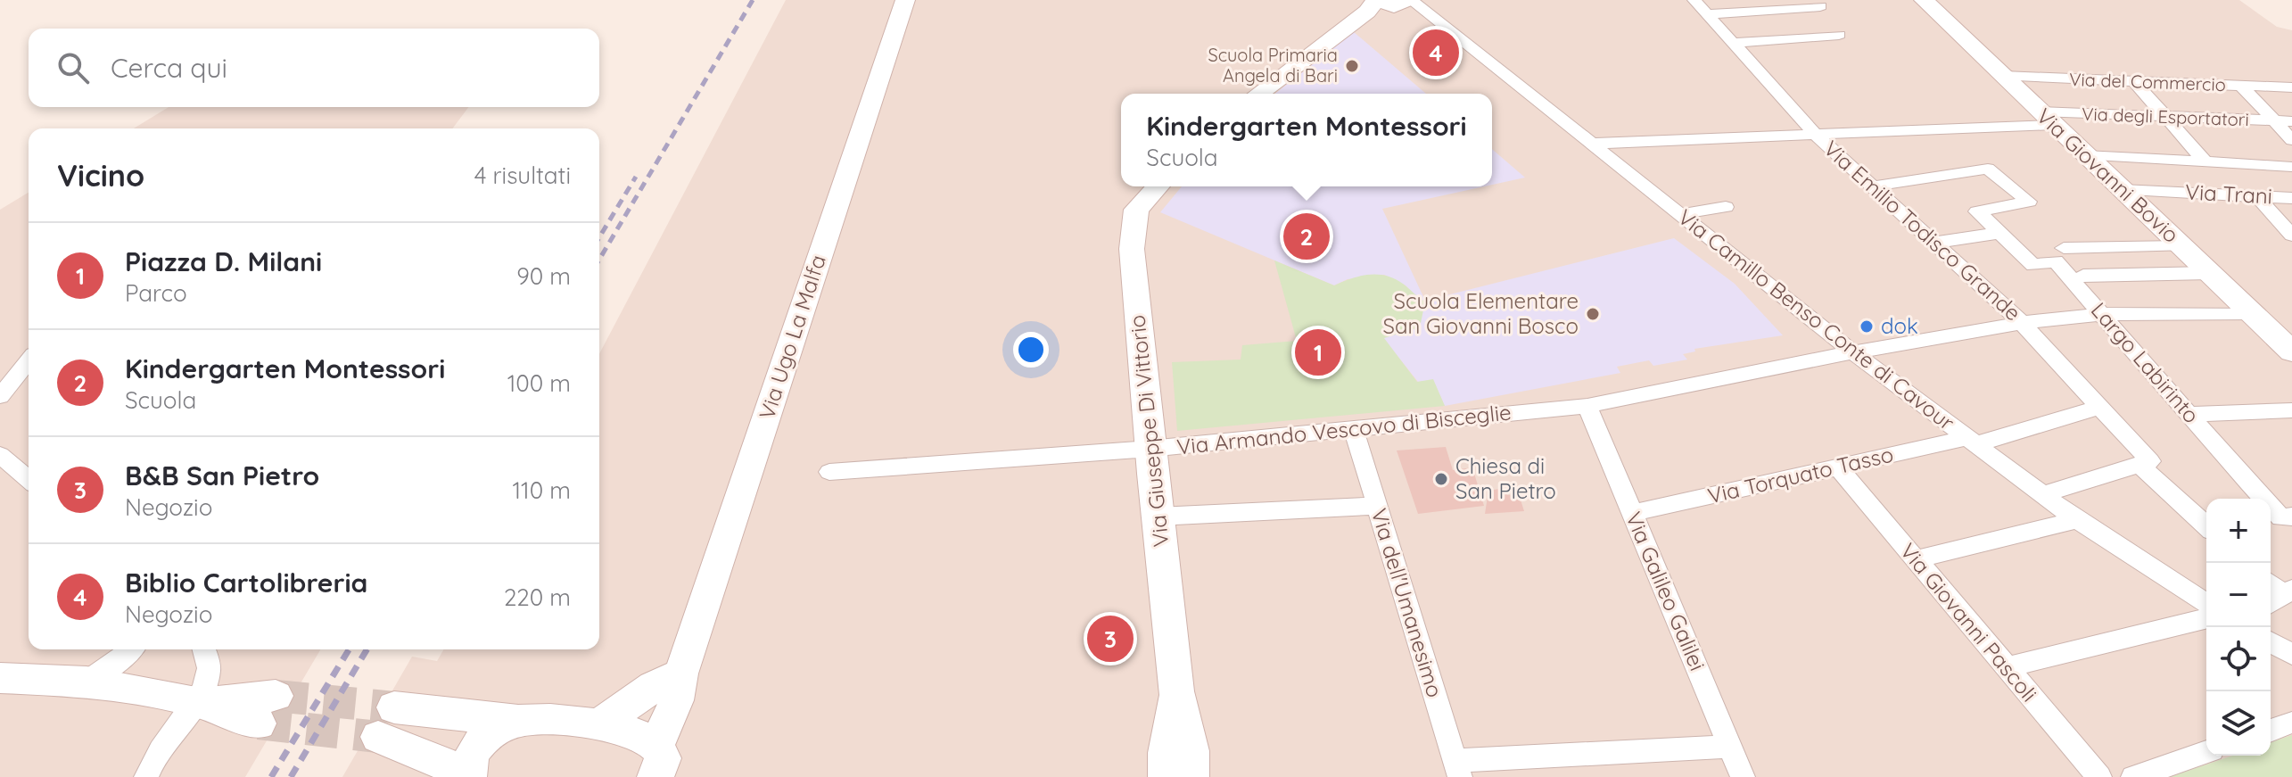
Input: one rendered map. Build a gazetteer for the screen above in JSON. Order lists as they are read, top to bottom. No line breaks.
{"streets":{"main road":["Via Giovanni Bovio","Via Ugo La Malfa","Via Giuseppe Di Vittorio"],"street":["Via del Commercio","Via degli Esportatori","Via Trani","Via Emilio Todisco Grande","Via Camillo Benso Conte di Cavour","Largo Labirinto","Via Armando Vescovo di Bisceglie","Via Torquato Tasso","Via Galileo Galilei","Via dell'Umanesimo","Via Giovanni Pascoli"]},"crossings":[["Via del Commercio","Via Giovanni Bovio"],["Via degli Esportatori","Via Giovanni Bovio"],["Via degli Esportatori","Via Emilio Todisco Grande"],["Via degli Esportatori","Via Camillo Benso Conte di Cavour"],["Via Giovanni Bovio","Via Trani"],["Via Giovanni Bovio","Via Armando Vescovo di Bisceglie"],["Via Emilio Todisco Grande","Largo Labirinto"],["Via Emilio Todisco Grande","Via Armando Vescovo di Bisceglie"],["Via Emilio Todisco Grande","Via Torquato Tasso"],["Via Camillo Benso Conte di Cavour","Via Armando Vescovo di Bisceglie"],["Via Camillo Benso Conte di Cavour","Via Torquato Tasso"],["Largo Labirinto","Via Armando Vescovo di Bisceglie"],["Via Armando Vescovo di Bisceglie","Via Giuseppe Di Vittorio"],["Via Armando Vescovo di Bisceglie","Via Galileo Galilei"],["Via Armando Vescovo di Bisceglie","Via dell'Umanesimo"],["Via Torquato Tasso","Via Galileo Galilei"],["Via Torquato Tasso","Via Giovanni Pascoli"]],"places":["Scuola Primaria Angela di Bari","Scuola Elementare San Giovanni Bosco","dok","Chiesa di San Pietro"],"page":{"pins":["4","2","1","3"],"search":"Cerca qui","popup":["Kindergarten Montessori","Scuola"],"heading":["Vicino","4 risultati"],"list":[{"mark":"1","name":"Piazza D. Milani","note":"Parco","value":"90 m"},{"mark":"2","name":"Kindergarten Montessori","note":"Scuola","value":"100 m"},{"mark":"3","name":"B&B San Pietro","note":"Negozio","value":"110 m"},{"mark":"4","name":"Biblio Cartolibreria","note":"Negozio","value":"220 m"}],"map_buttons":["+","−"]}}
